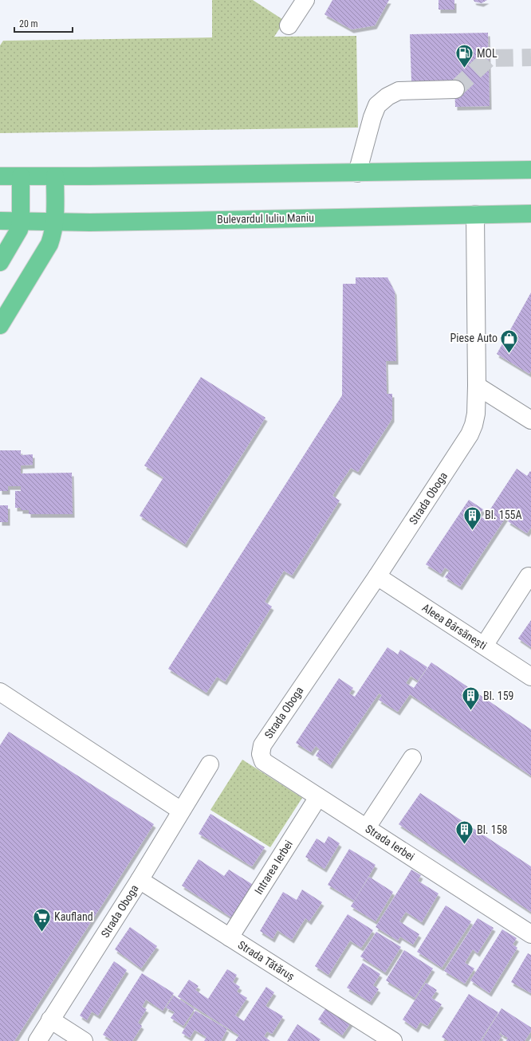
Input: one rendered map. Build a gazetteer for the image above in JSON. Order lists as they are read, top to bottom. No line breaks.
{"streets":{"main road":["Bulevardul Iuliu Maniu"],"street":["Strada Oboga","Aleea Bârsănești","Strada Ierbei","Intrarea Ierbei","Strada Tătăruș"]},"crossings":[["Bulevardul Iuliu Maniu","Strada Oboga"],["Strada Oboga","Aleea Bârsănești"],["Strada Oboga","Strada Ierbei"],["Strada Oboga","Strada Tătăruș"],["Strada Ierbei","Intrarea Ierbei"],["Intrarea Ierbei","Strada Tătăruș"]],"places":{"fuel station":["MOL"],"shop":["Piese Auto"],"building":["Bl. 155A","Bl. 159","Bl. 158"],"supermarket":["Kaufland"]},"scale_bar":"20 m"}
